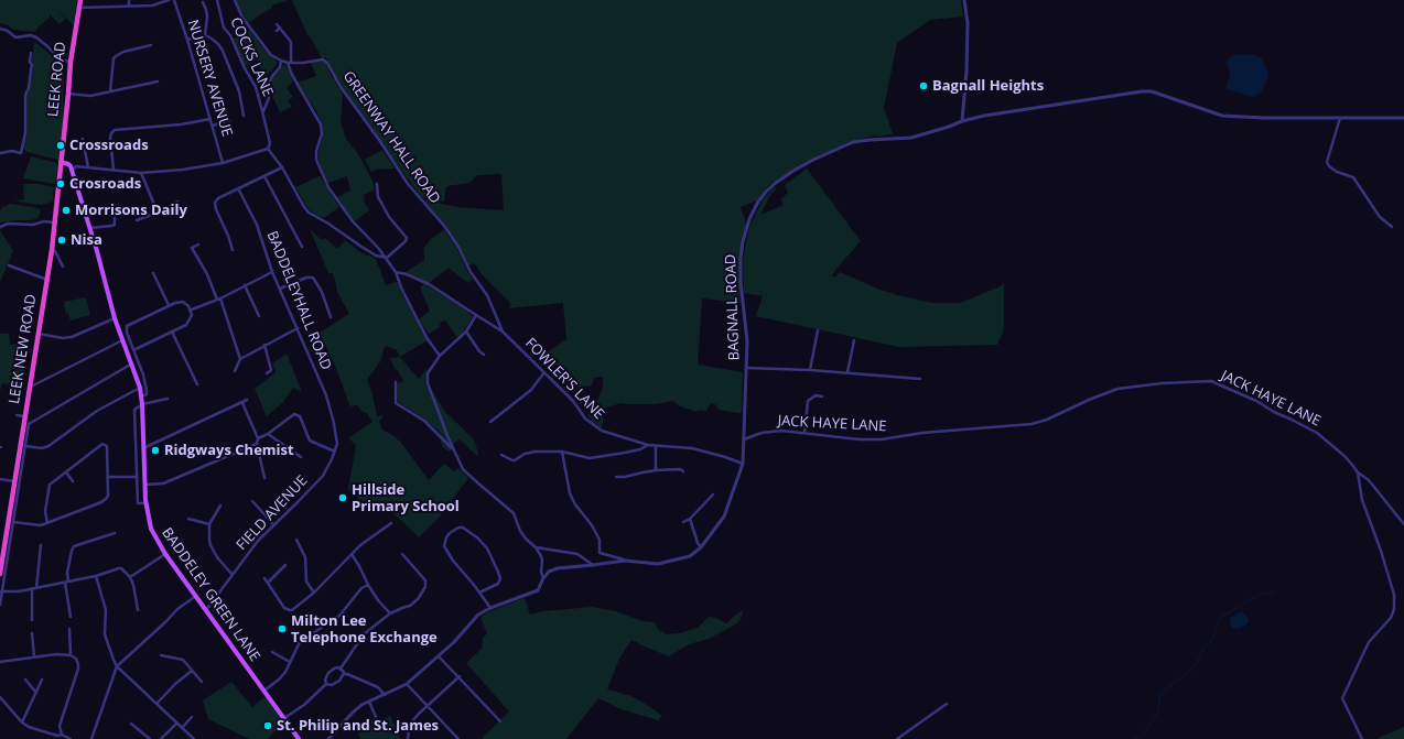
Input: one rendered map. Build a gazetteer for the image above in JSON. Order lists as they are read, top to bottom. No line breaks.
{"streets":{"highway":["LEEK ROAD","LEEK NEW ROAD"],"main road":["BADDELEY GREEN LANE"],"street":["COCKS LANE","NURSERY AVENUE","GREENWAY HALL ROAD","BADDELEYHALL ROAD","BAGNALL ROAD","FOWLER'S LANE","JACK HAYE LANE","FIELD AVENUE"]},"crossings":[["LEEK ROAD","LEEK NEW ROAD"],["GREENWAY HALL ROAD","FOWLER'S LANE"],["BADDELEYHALL ROAD","FIELD AVENUE"],["BAGNALL ROAD","FOWLER'S LANE"],["BAGNALL ROAD","JACK HAYE LANE"],["FIELD AVENUE","BADDELEY GREEN LANE"]],"places":["Bagnall Heights","Crossroads","Crosroads","Morrisons Daily","Nisa","Ridgways Chemist","Hillside Primary School","Milton Lee Telephone Exchange","St. Philip and St. James"]}
